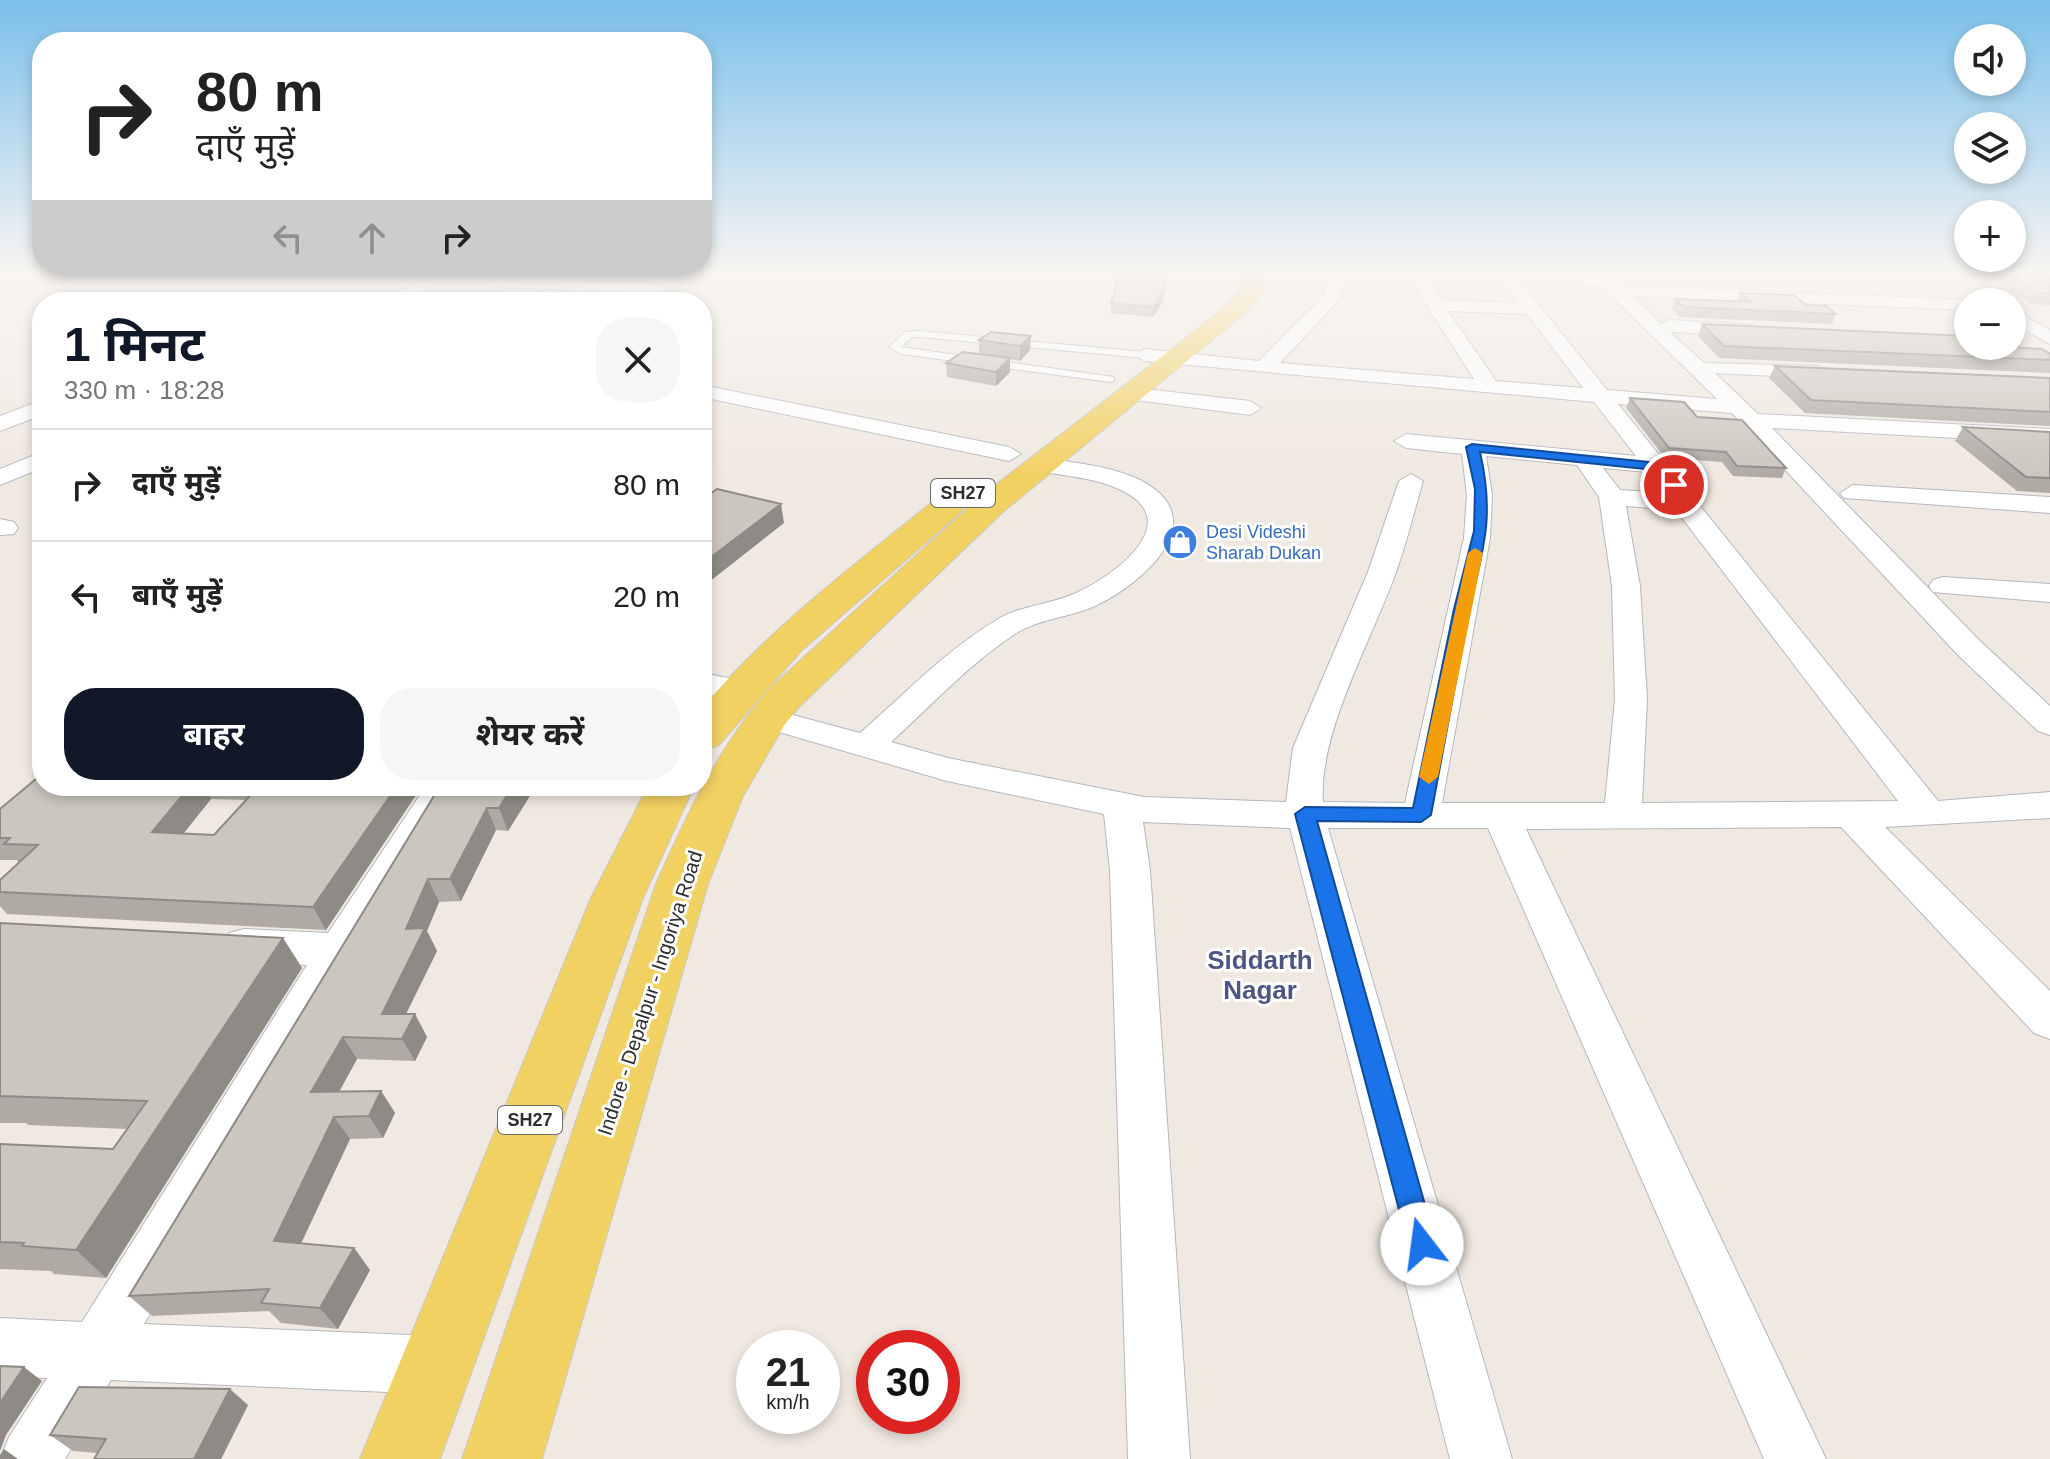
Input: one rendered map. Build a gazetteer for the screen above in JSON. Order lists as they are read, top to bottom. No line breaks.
{"streets":{"main road":["SH27","Indore - Depalpur - Ingoriya Road"]},"districts":["Siddarth Nagar"],"places":{"shop":["Desi Videshi Sharab Dukan"]},"page":{"map_buttons":["+","−"],"turn":["80 m","दाएँ मुड़ें"],"heading":["1 मिनट","330 m · 18:28"],"list":[{"name":"दाएँ मुड़ें","value":"80 m"},{"name":"बाएँ मुड़ें","value":"20 m"}],"buttons":["बाहर","शेयर करें"],"speed":"21 km/h","limit":"30"}}
